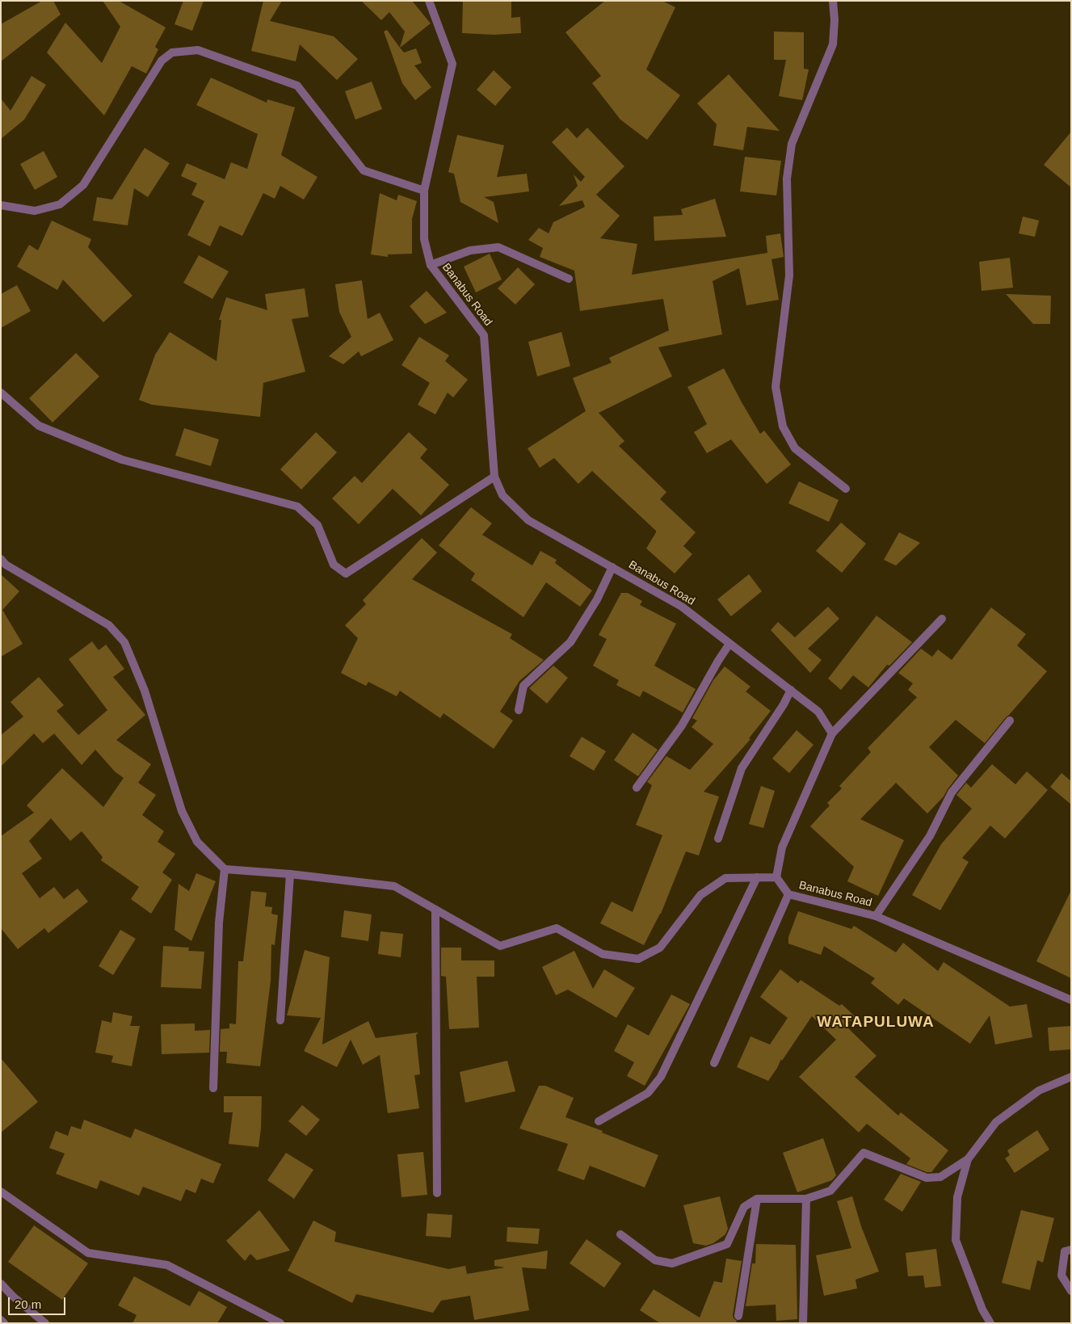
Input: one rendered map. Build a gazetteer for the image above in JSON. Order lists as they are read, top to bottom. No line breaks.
{"streets":{"street":["Banabus Road"]},"districts":["WATAPULUWA"],"scale_bar":"20 m"}
